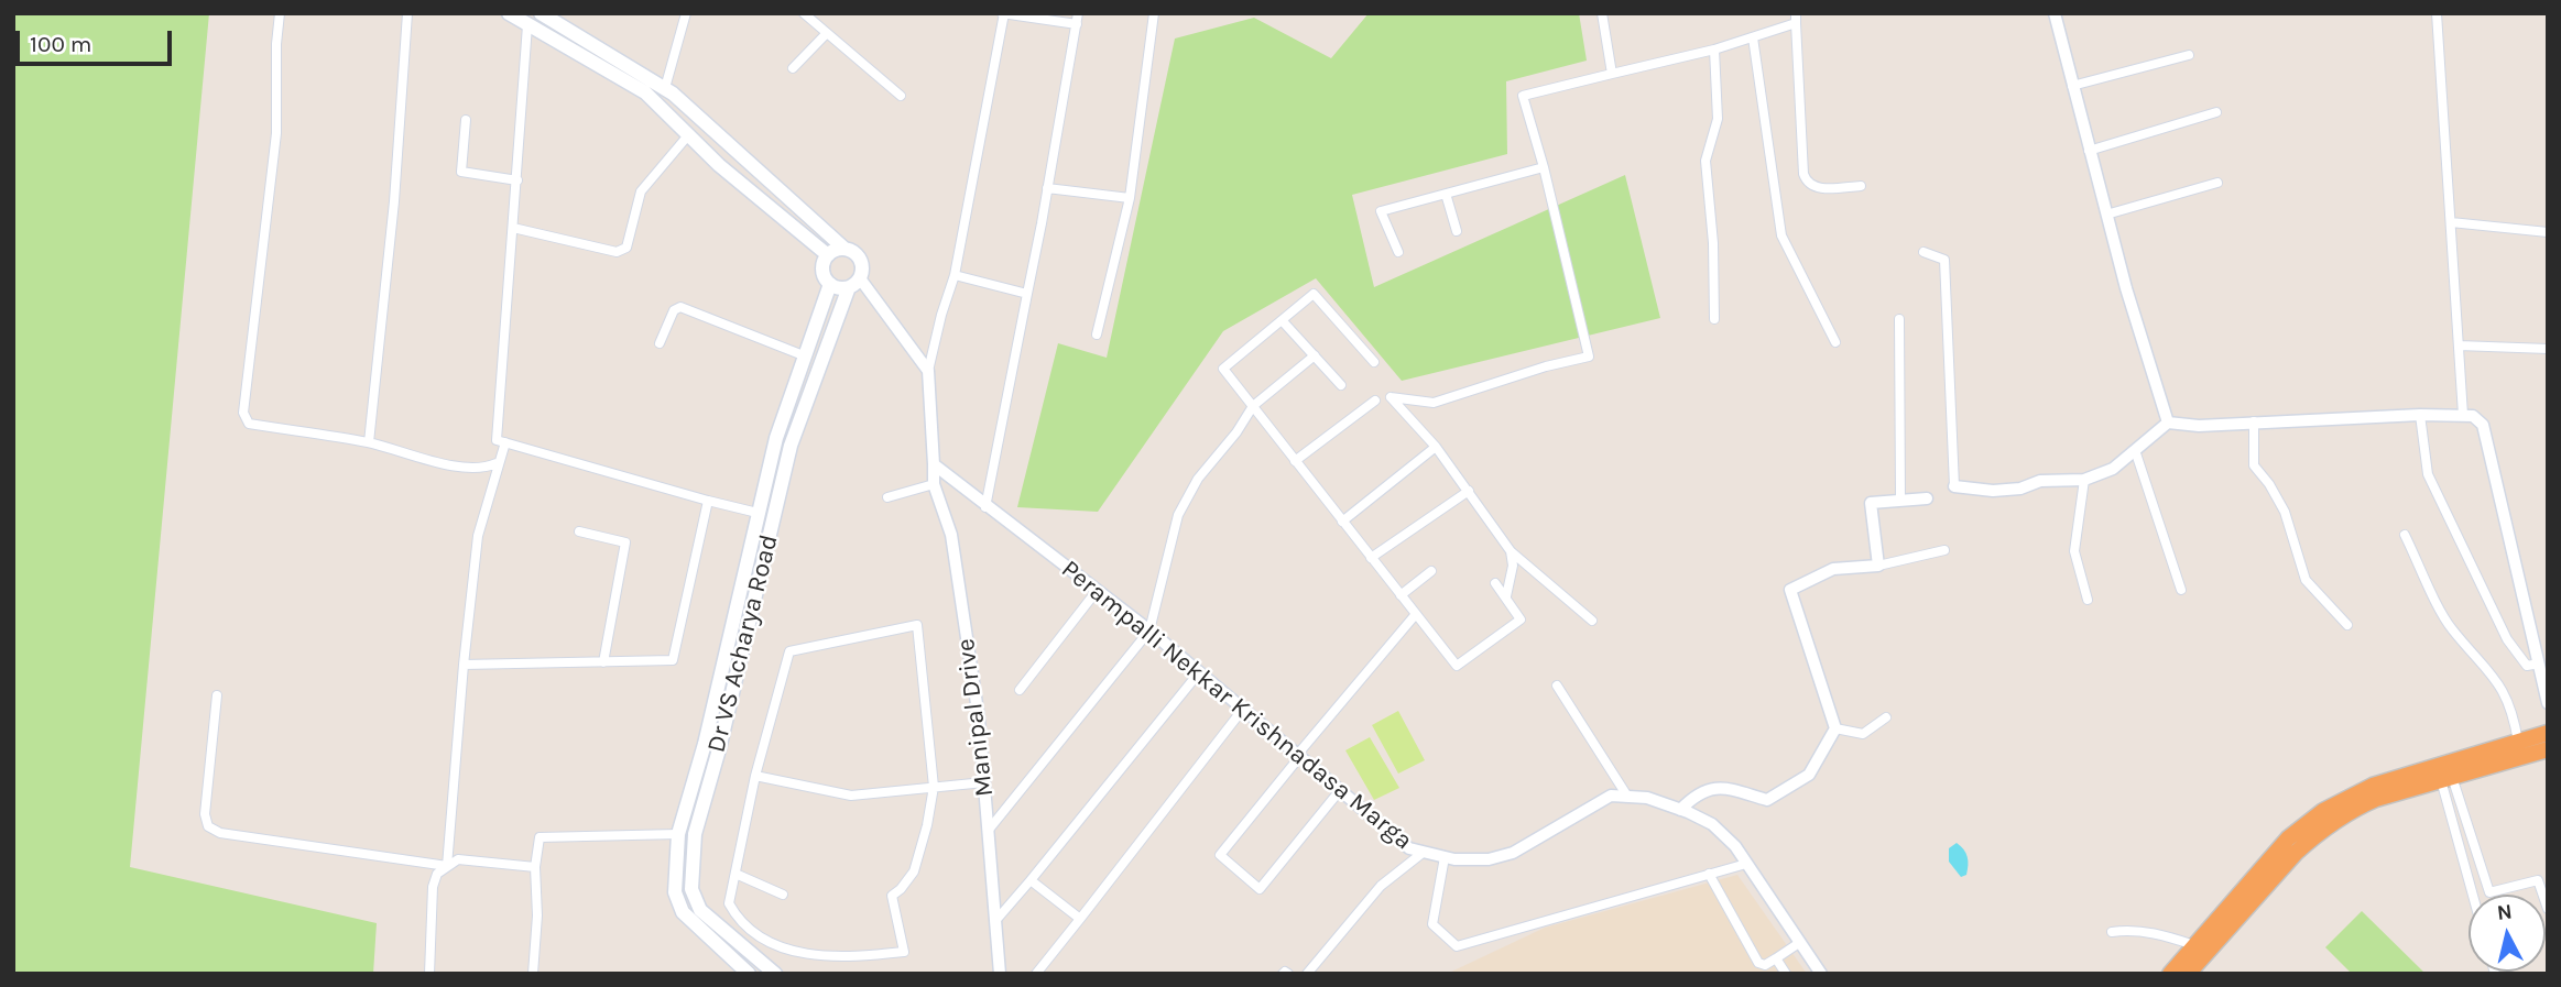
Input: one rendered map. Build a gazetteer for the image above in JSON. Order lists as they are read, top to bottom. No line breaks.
{"streets":{"main road":["Dr VS Acharya Road"],"street":["Perampalli Nekkar Krishnadasa Marga","Manipal Drive"]},"crossings":[["Perampalli Nekkar Krishnadasa Marga","Manipal Drive"]],"scale_bar":"100 m","north":"top"}
